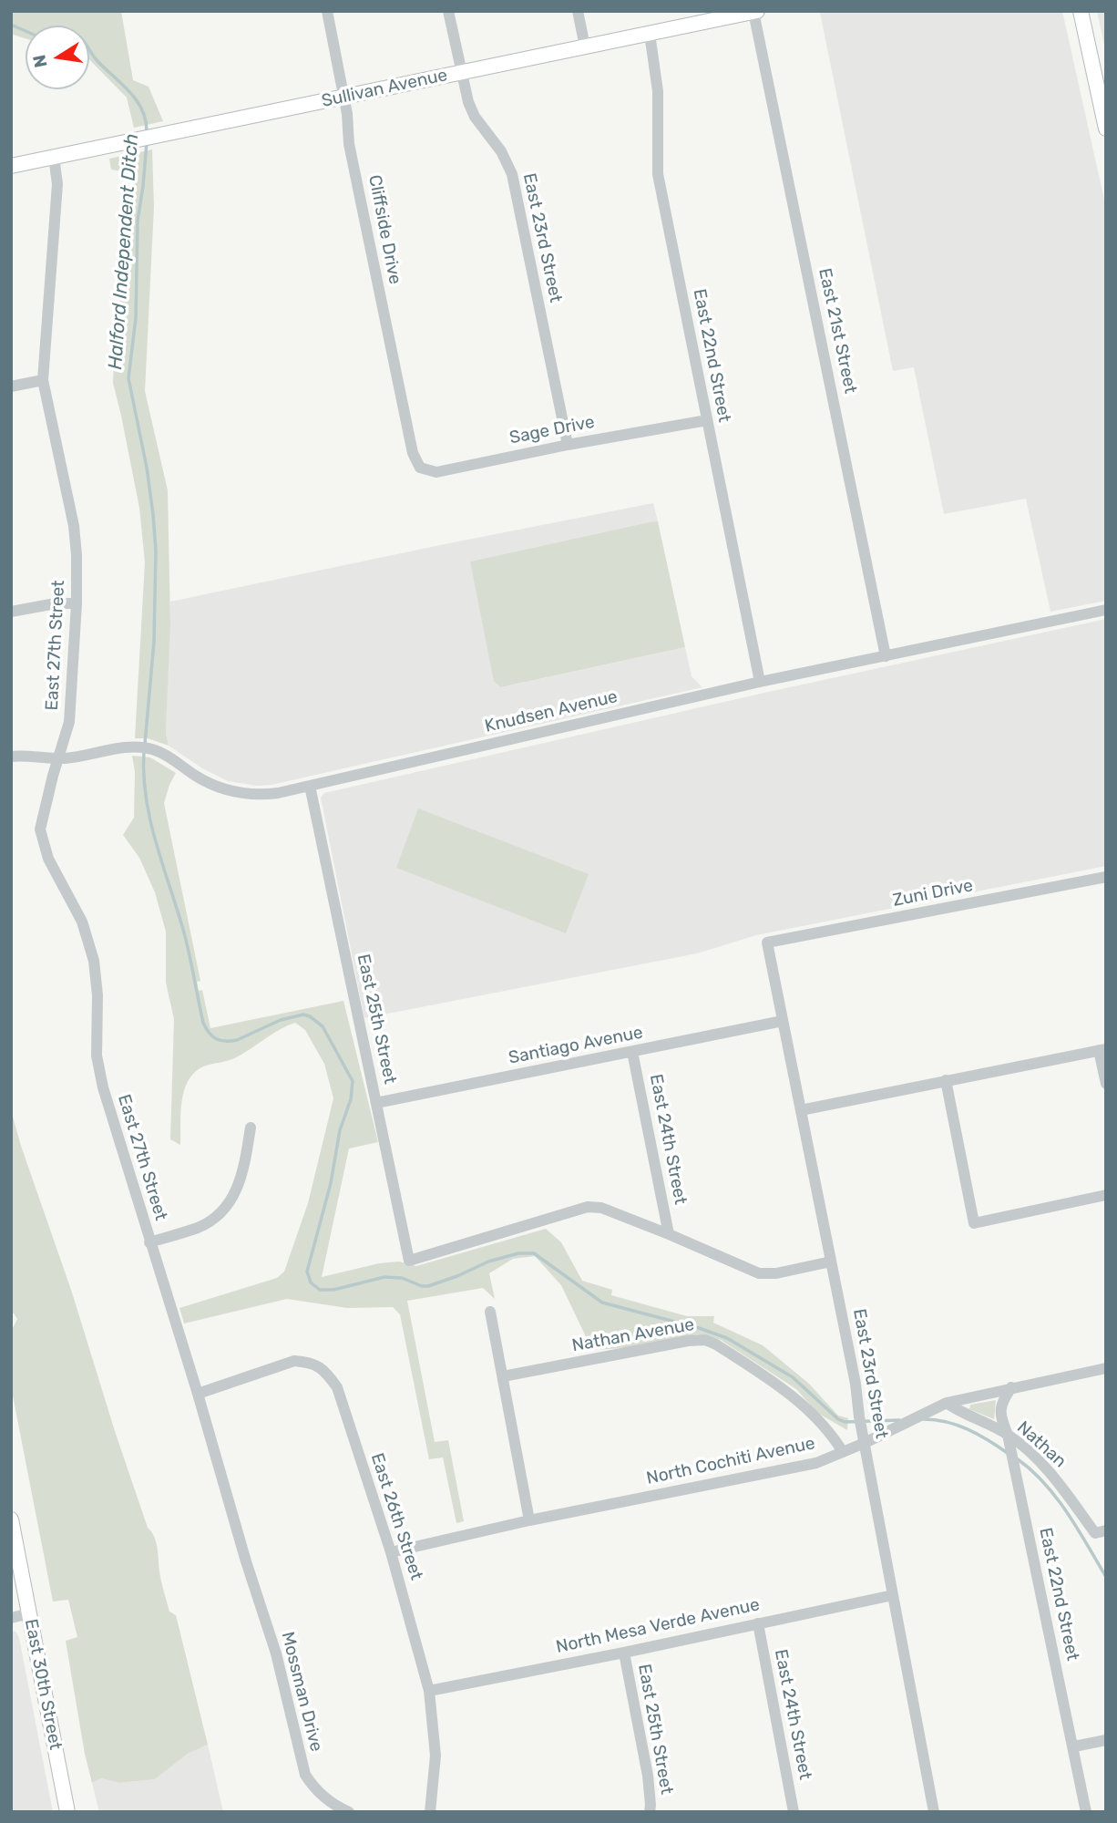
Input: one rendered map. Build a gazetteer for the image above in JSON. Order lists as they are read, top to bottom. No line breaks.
{"streets":{"main road":["Sullivan Avenue","East 30th Street"],"street":["Cliffside Drive","East 23rd Street","East 21st Street","East 22nd Street","Sage Drive","East 27th Street","Knudsen Avenue","Zuni Drive","East 25th Street","Santiago Avenue","East 24th Street","Nathan Avenue","Nathan","North Cochiti Avenue","East 26th Street","North Mesa Verde Avenue","Mossman Drive"]},"crossings":[["Sullivan Avenue","Cliffside Drive"],["Sullivan Avenue","East 23rd Street"],["Sullivan Avenue","East 21st Street"],["Sullivan Avenue","East 22nd Street"],["Sullivan Avenue","East 27th Street"],["Cliffside Drive","Sage Drive"],["East 23rd Street","Sage Drive"],["East 23rd Street","Zuni Drive"],["East 23rd Street","Santiago Avenue"],["East 23rd Street","North Cochiti Avenue"],["East 23rd Street","North Mesa Verde Avenue"],["East 21st Street","Knudsen Avenue"],["East 22nd Street","Sage Drive"],["East 22nd Street","Knudsen Avenue"],["East 22nd Street","Nathan"],["East 22nd Street","North Cochiti Avenue"],["East 27th Street","Knudsen Avenue"],["East 27th Street","East 26th Street"],["East 27th Street","Mossman Drive"],["Knudsen Avenue","East 25th Street"],["East 25th Street","Santiago Avenue"],["East 25th Street","East 24th Street"],["East 25th Street","North Mesa Verde Avenue"],["Santiago Avenue","East 24th Street"],["East 24th Street","North Mesa Verde Avenue"],["Nathan Avenue","North Cochiti Avenue"],["Nathan","North Cochiti Avenue"],["North Cochiti Avenue","East 26th Street"],["East 26th Street","North Mesa Verde Avenue"]],"water":["Halford Independent Ditch"],"north":"left"}
